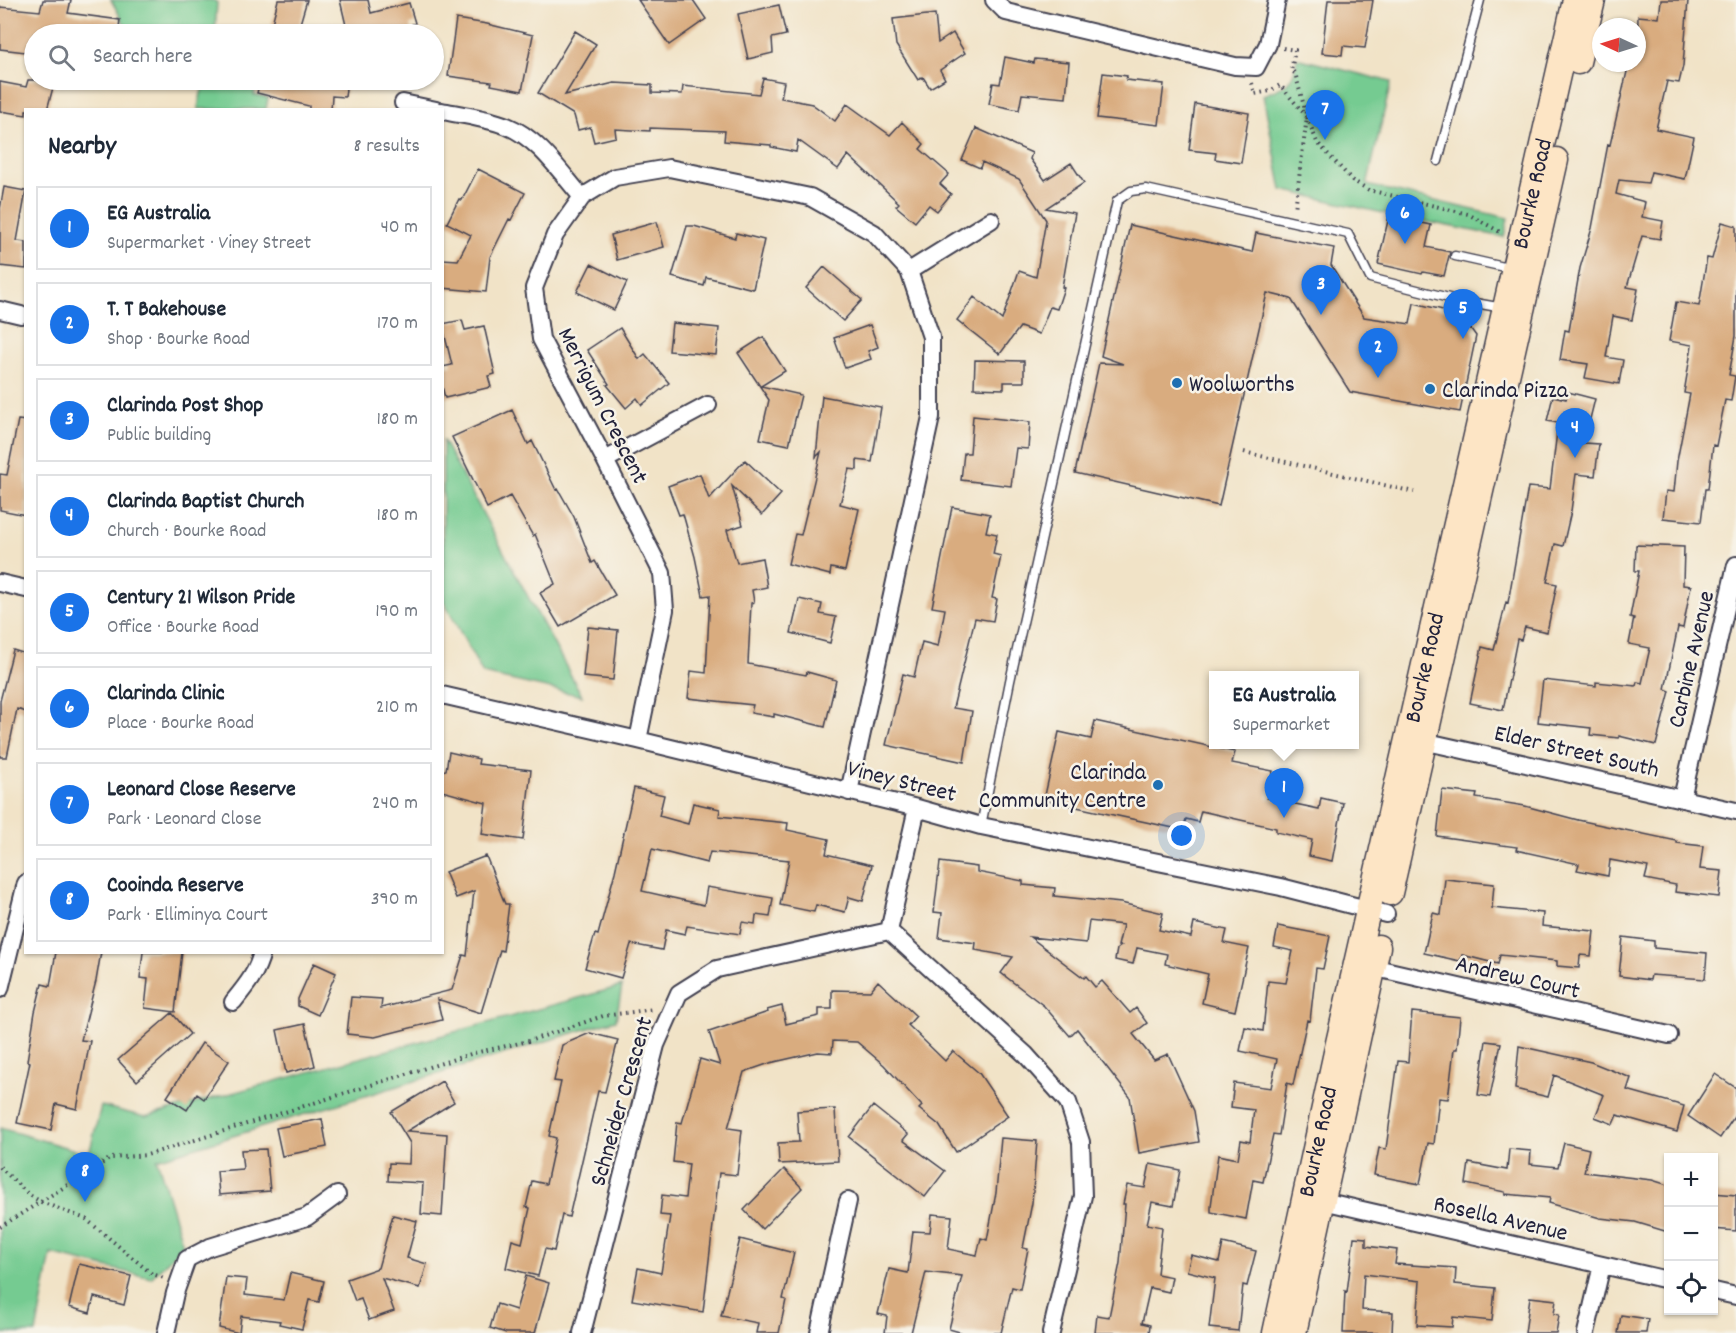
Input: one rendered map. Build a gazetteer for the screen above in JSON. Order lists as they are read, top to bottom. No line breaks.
{"streets":{"main road":["Bourke Road"],"street":["Merrigum Crescent","Carbine Avenue","Elder Street South","Viney Street","Andrew Court","Schneider Crescent","Rosella Avenue"]},"crossings":[["Bourke Road","Elder Street South"],["Bourke Road","Viney Street"],["Bourke Road","Andrew Court"],["Bourke Road","Rosella Avenue"],["Merrigum Crescent","Viney Street"],["Carbine Avenue","Elder Street South"]],"places":["Woolworths","Clarinda Pizza","Clarinda Community Centre"],"north":"left","page":{"search":"Search here","pins":["7","6","3","5","2","4","1","8"],"heading":["Nearby","8 results"],"list":[{"mark":"1","name":"EG Australia","note":"Supermarket · Viney Street","value":"40 m"},{"mark":"2","name":"T. T Bakehouse","note":"Shop · Bourke Road","value":"170 m"},{"mark":"3","name":"Clarinda Post Shop","note":"Public building","value":"180 m"},{"mark":"4","name":"Clarinda Baptist Church","note":"Church · Bourke Road","value":"180 m"},{"mark":"5","name":"Century 21 Wilson Pride","note":"Office · Bourke Road","value":"190 m"},{"mark":"6","name":"Clarinda Clinic","note":"Place · Bourke Road","value":"210 m"},{"mark":"7","name":"Leonard Close Reserve","note":"Park · Leonard Close","value":"240 m"},{"mark":"8","name":"Cooinda Reserve","note":"Park · Elliminya Court","value":"390 m"}],"popup":["EG Australia","Supermarket"],"map_buttons":["+","−"]}}
